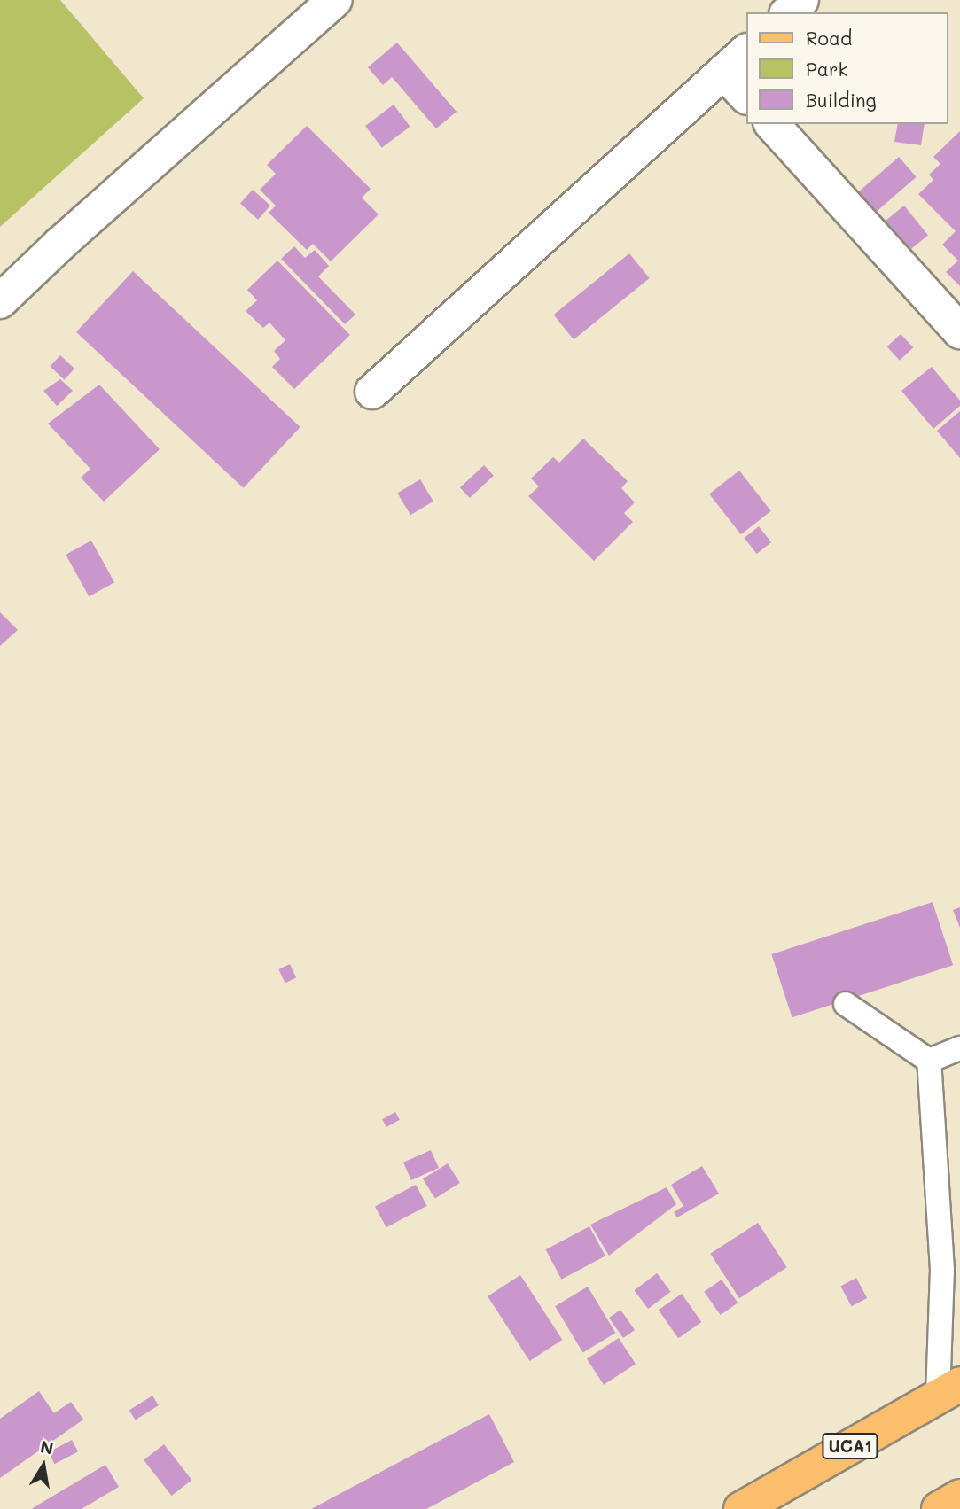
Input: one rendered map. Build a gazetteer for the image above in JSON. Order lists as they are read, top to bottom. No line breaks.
{"streets":{"main road":["UCA1"]},"legend":["Road","Park","Building"],"north":"top"}
